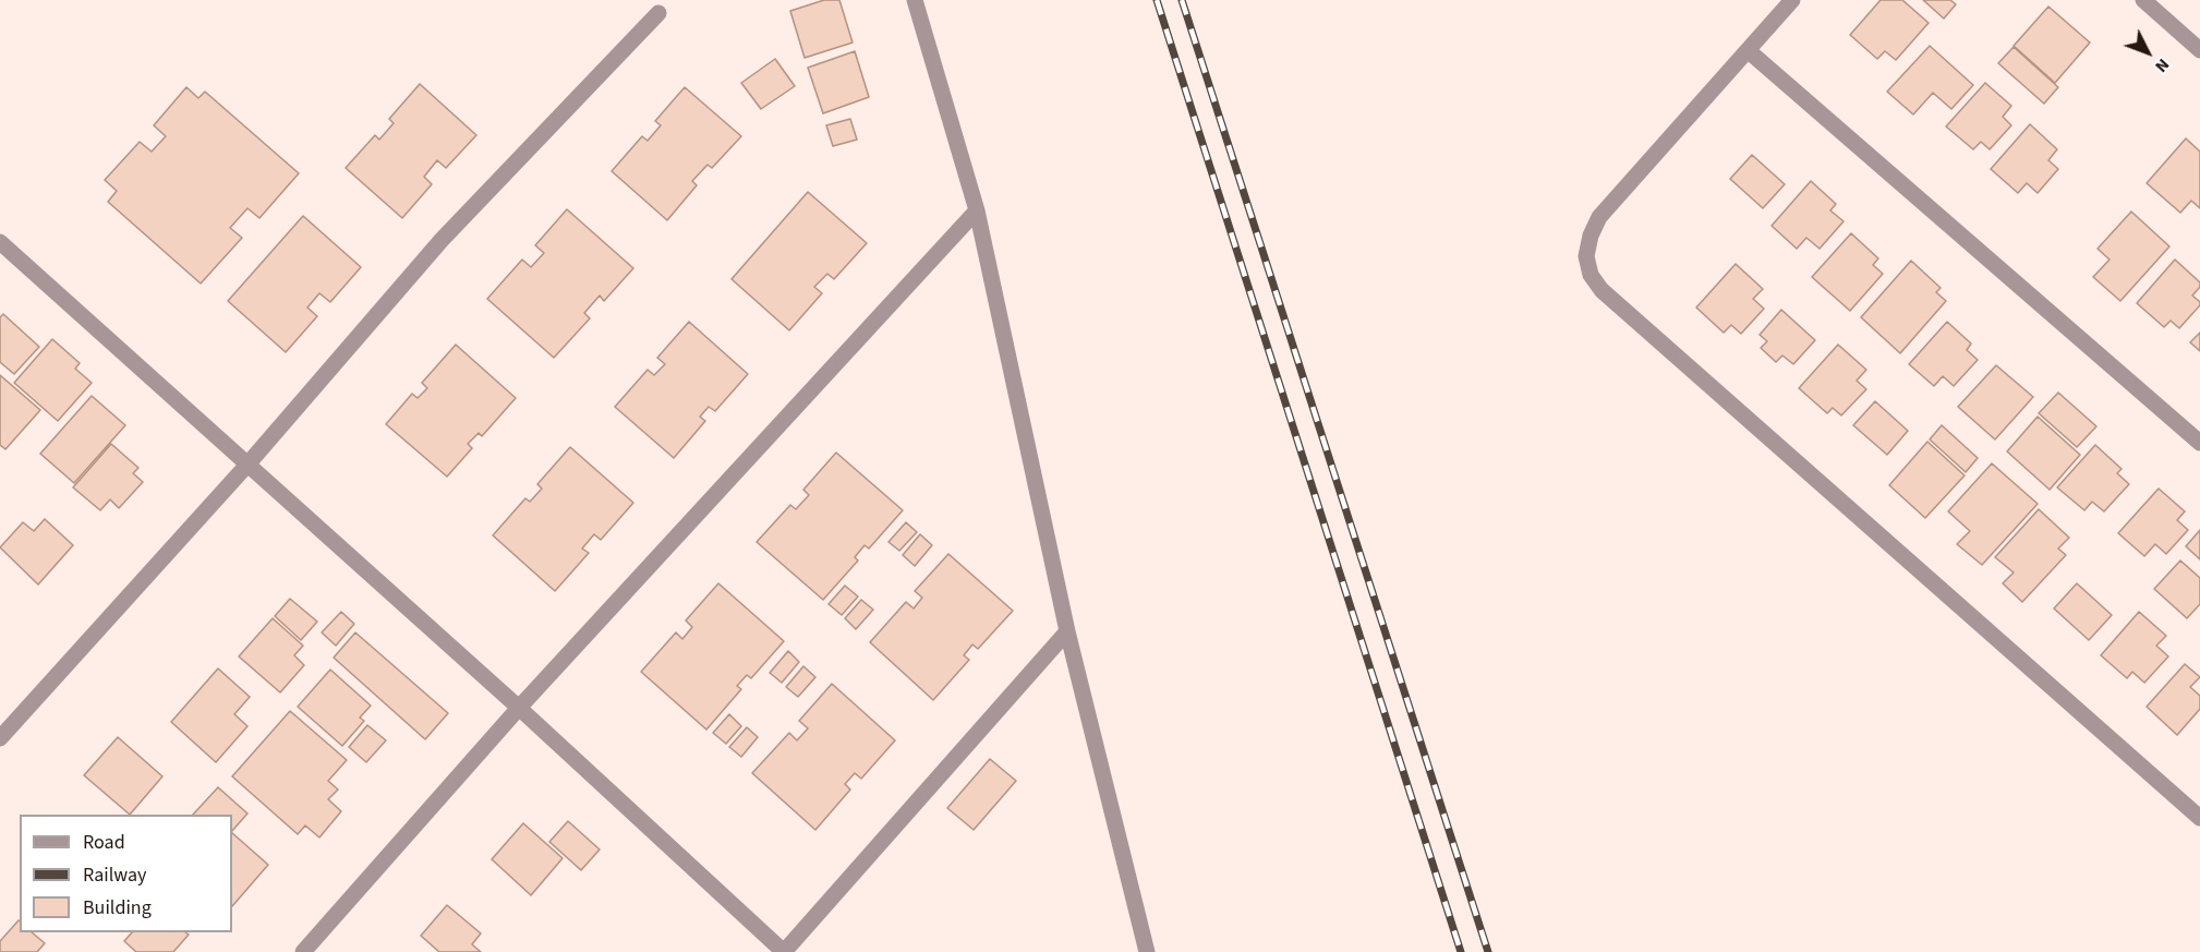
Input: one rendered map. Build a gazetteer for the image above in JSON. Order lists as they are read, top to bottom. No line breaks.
{"legend":["Road","Railway","Building"],"north":"bottom right"}
